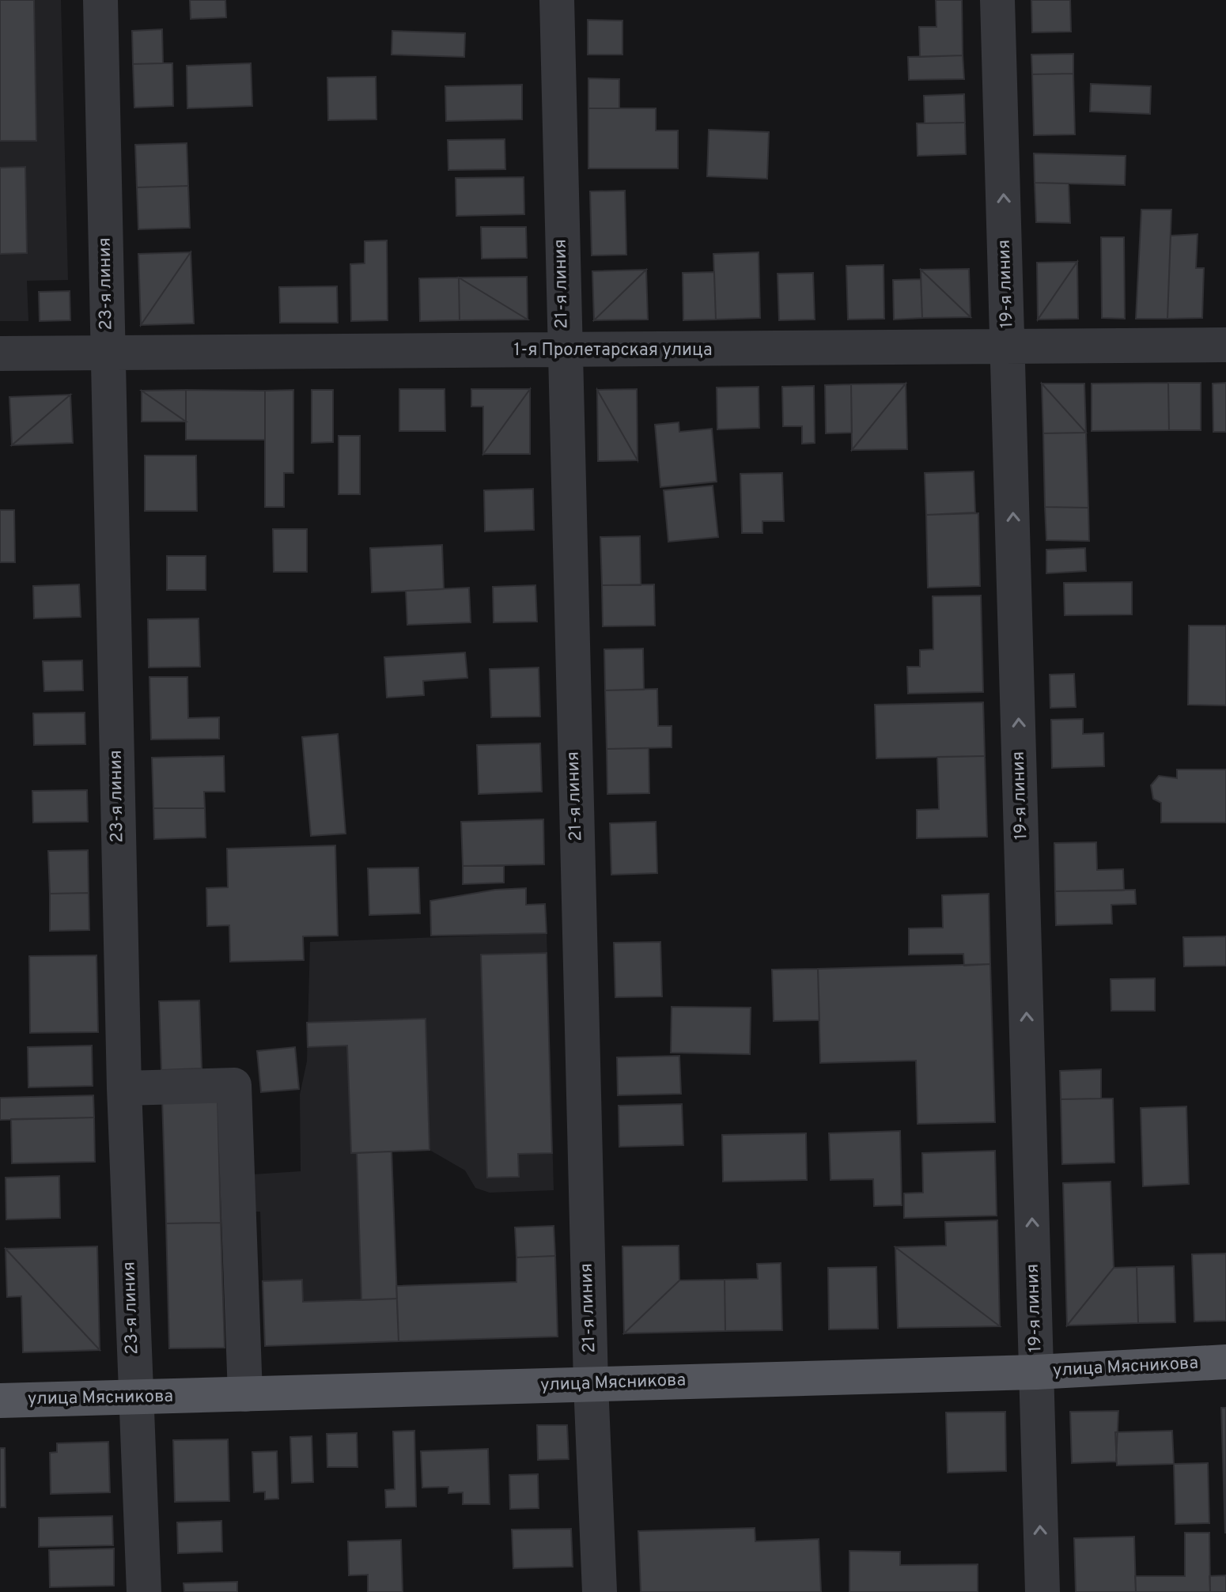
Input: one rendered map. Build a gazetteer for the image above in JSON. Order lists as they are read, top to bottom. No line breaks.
{"streets":{"main road":["улица Мясникова"],"street":["23-я линия","21-я линия","19-я линия","1-я Пролетарская улица"]},"crossings":[["23-я линия","1-я Пролетарская улица"],["23-я линия","улица Мясникова"],["21-я линия","1-я Пролетарская улица"],["21-я линия","улица Мясникова"],["19-я линия","1-я Пролетарская улица"],["19-я линия","улица Мясникова"]],"one_way":["19-я линия"]}
